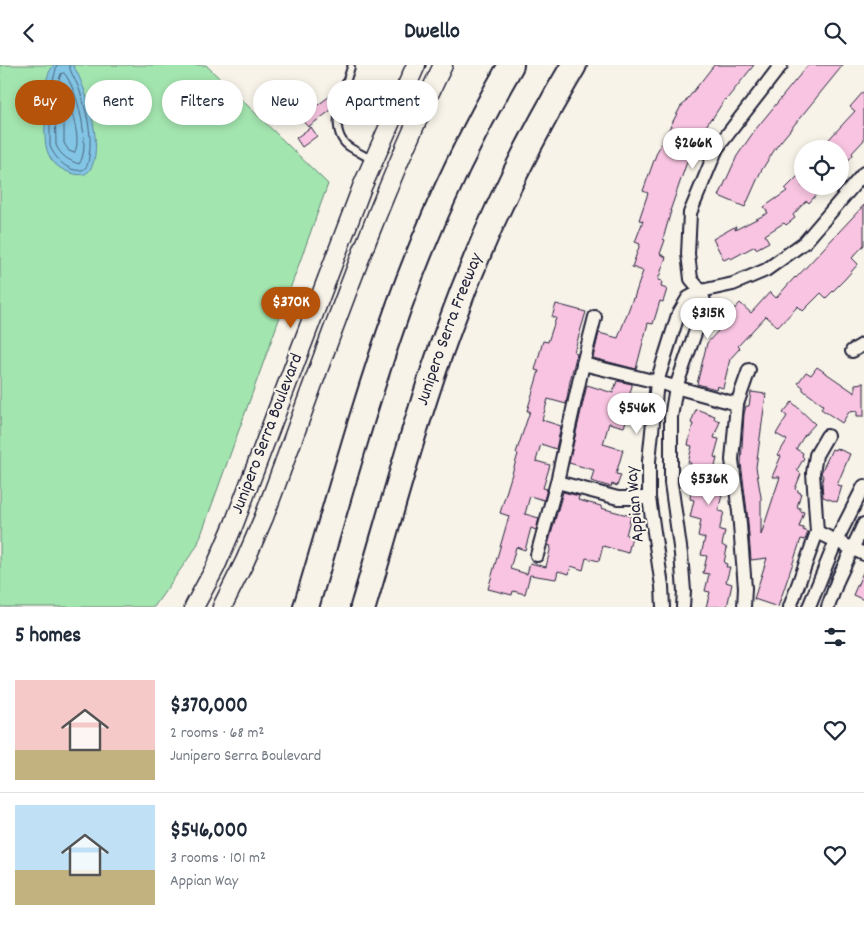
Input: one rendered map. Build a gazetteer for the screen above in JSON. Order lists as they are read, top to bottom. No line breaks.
{"streets":{"highway":["Junipero Serra Freeway"],"main road":["Junipero Serra Boulevard"],"street":["Appian Way"]},"page":{"header":"Dwello","chip":["Buy","Rent","Filters","New","Apartment"],"price":["$266K","$370K","$315K","$546K","$536K"],"heading":"5 homes","list":[{"name":"$370,000","note":"2 rooms · 68 m² · Junipero Serra Boulevard"},{"name":"$546,000","note":"3 rooms · 101 m² · Appian Way"}]}}
